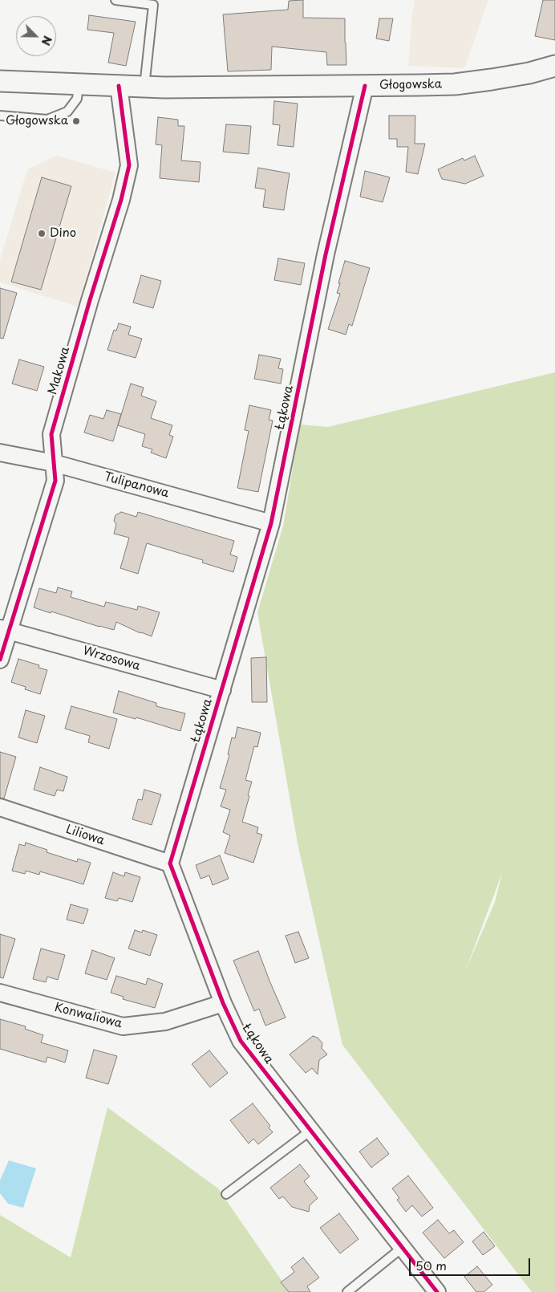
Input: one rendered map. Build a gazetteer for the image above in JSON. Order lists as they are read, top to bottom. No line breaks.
{"streets":{"street":["Głogowska","Makowa","Łąkowa","Tulipanowa","Wrzosowa","Liliowa","Konwaliowa"]},"crossings":[["Głogowska","Makowa"],["Głogowska","Łąkowa"],["Makowa","Tulipanowa"],["Makowa","Wrzosowa"],["Łąkowa","Tulipanowa"],["Łąkowa","Wrzosowa"],["Łąkowa","Liliowa"],["Łąkowa","Konwaliowa"]],"places":["Głogowska","Dino"],"scale_bar":"50 m","north":"bottom right"}
